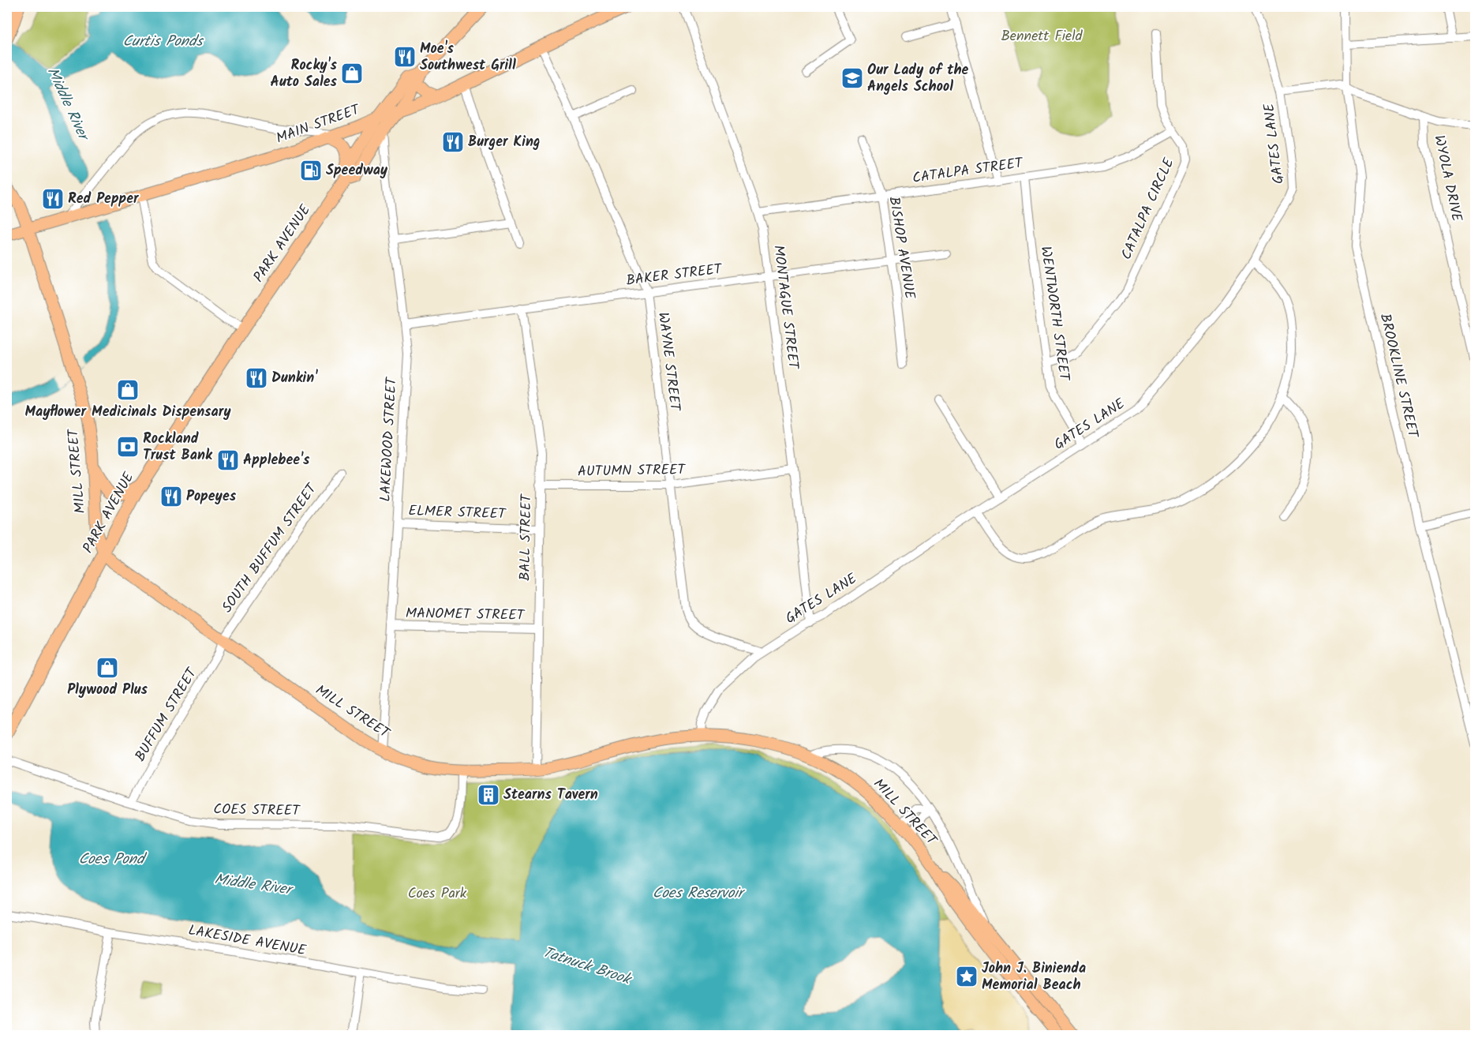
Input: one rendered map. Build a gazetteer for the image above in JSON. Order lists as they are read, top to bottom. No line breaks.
{"streets":{"highway":["MAIN STREET","PARK AVENUE"],"main road":["MILL STREET"],"street":["GATES LANE","CATALPA STREET","WYOLA DRIVE","CATALPA CIRCLE","BISHOP AVENUE","BAKER STREET","MONTAGUE STREET","WENTWORTH STREET","WAYNE STREET","BROOKLINE STREET","LAKEWOOD STREET","AUTUMN STREET","ELMER STREET","BALL STREET","SOUTH BUFFUM STREET","MANOMET STREET","BUFFUM STREET","COES STREET","LAKESIDE AVENUE"]},"crossings":[["MAIN STREET","PARK AVENUE"],["MAIN STREET","WAYNE STREET"],["MAIN STREET","MILL STREET"],["GATES LANE","MONTAGUE STREET"],["GATES LANE","WENTWORTH STREET"],["GATES LANE","WAYNE STREET"],["GATES LANE","MILL STREET"],["CATALPA STREET","CATALPA CIRCLE"],["CATALPA STREET","BISHOP AVENUE"],["CATALPA STREET","MONTAGUE STREET"],["CATALPA STREET","WENTWORTH STREET"],["CATALPA CIRCLE","WENTWORTH STREET"],["PARK AVENUE","LAKEWOOD STREET"],["PARK AVENUE","MILL STREET"],["BISHOP AVENUE","BAKER STREET"],["BAKER STREET","MONTAGUE STREET"],["BAKER STREET","WAYNE STREET"],["BAKER STREET","LAKEWOOD STREET"],["BAKER STREET","BALL STREET"],["MONTAGUE STREET","AUTUMN STREET"],["WAYNE STREET","AUTUMN STREET"],["LAKEWOOD STREET","MILL STREET"],["LAKEWOOD STREET","ELMER STREET"],["LAKEWOOD STREET","MANOMET STREET"],["MILL STREET","BALL STREET"],["MILL STREET","SOUTH BUFFUM STREET"],["MILL STREET","BUFFUM STREET"],["MILL STREET","COES STREET"],["AUTUMN STREET","BALL STREET"],["ELMER STREET","BALL STREET"],["BALL STREET","MANOMET STREET"],["SOUTH BUFFUM STREET","BUFFUM STREET"],["BUFFUM STREET","COES STREET"]],"water":["Curtis Ponds","Middle River","Coes Pond","Coes Reservoir","Tatnuck Brook"],"parks":["Bennett Field","Coes Park"],"places":{"restaurant":["Moe's Southwest Grill","Burger King","Red Pepper","Dunkin'","Applebee's","Popeyes"],"shop":["Rocky's Auto Sales","Mayflower Medicinals Dispensary","Plywood Plus"],"school or university":["Our Lady of the Angels School"],"fuel station":["Speedway"],"bank":["Rockland Trust Bank"],"building":["Stearns Tavern"],"place":["John J. Binienda Memorial Beach"]}}
